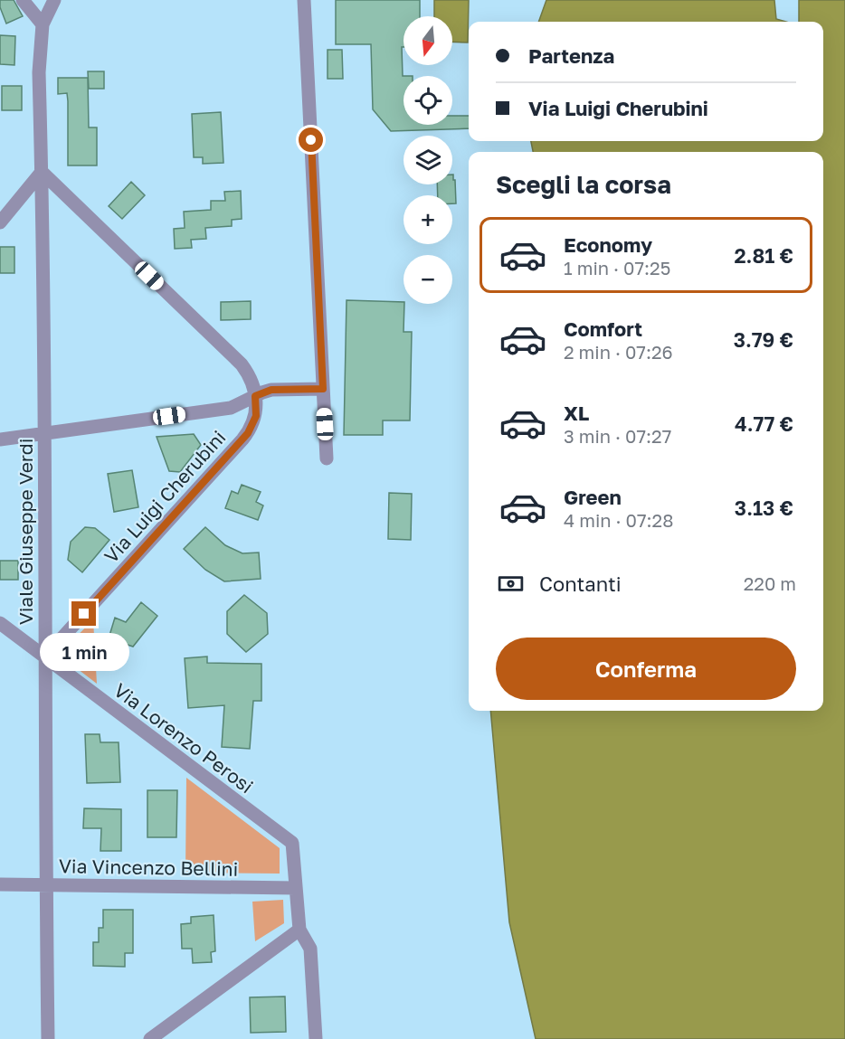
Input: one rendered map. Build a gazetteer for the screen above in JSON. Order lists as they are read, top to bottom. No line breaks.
{"streets":{"street":["Via Luigi Cherubini","Viale Giuseppe Verdi","Via Lorenzo Perosi","Via Vincenzo Bellini"]},"crossings":[["Via Luigi Cherubini","Viale Giuseppe Verdi"],["Via Luigi Cherubini","Via Lorenzo Perosi"],["Viale Giuseppe Verdi","Via Lorenzo Perosi"],["Viale Giuseppe Verdi","Via Vincenzo Bellini"],["Via Lorenzo Perosi","Via Vincenzo Bellini"]],"north":"bottom","page":{"map_buttons":["+","−"],"banner":["Partenza","Via Luigi Cherubini"],"heading":"Scegli la corsa","list":[{"name":"Economy","note":"1 min · 07:25","value":"2.81 €"},{"name":"Comfort","note":"2 min · 07:26","value":"3.79 €"},{"name":"XL","note":"3 min · 07:27","value":"4.77 €"},{"name":"Green","note":"4 min · 07:28","value":"3.13 €"}],"pay":["Contanti","220 m"],"buttons":"Conferma","bubble":"1 min"}}
